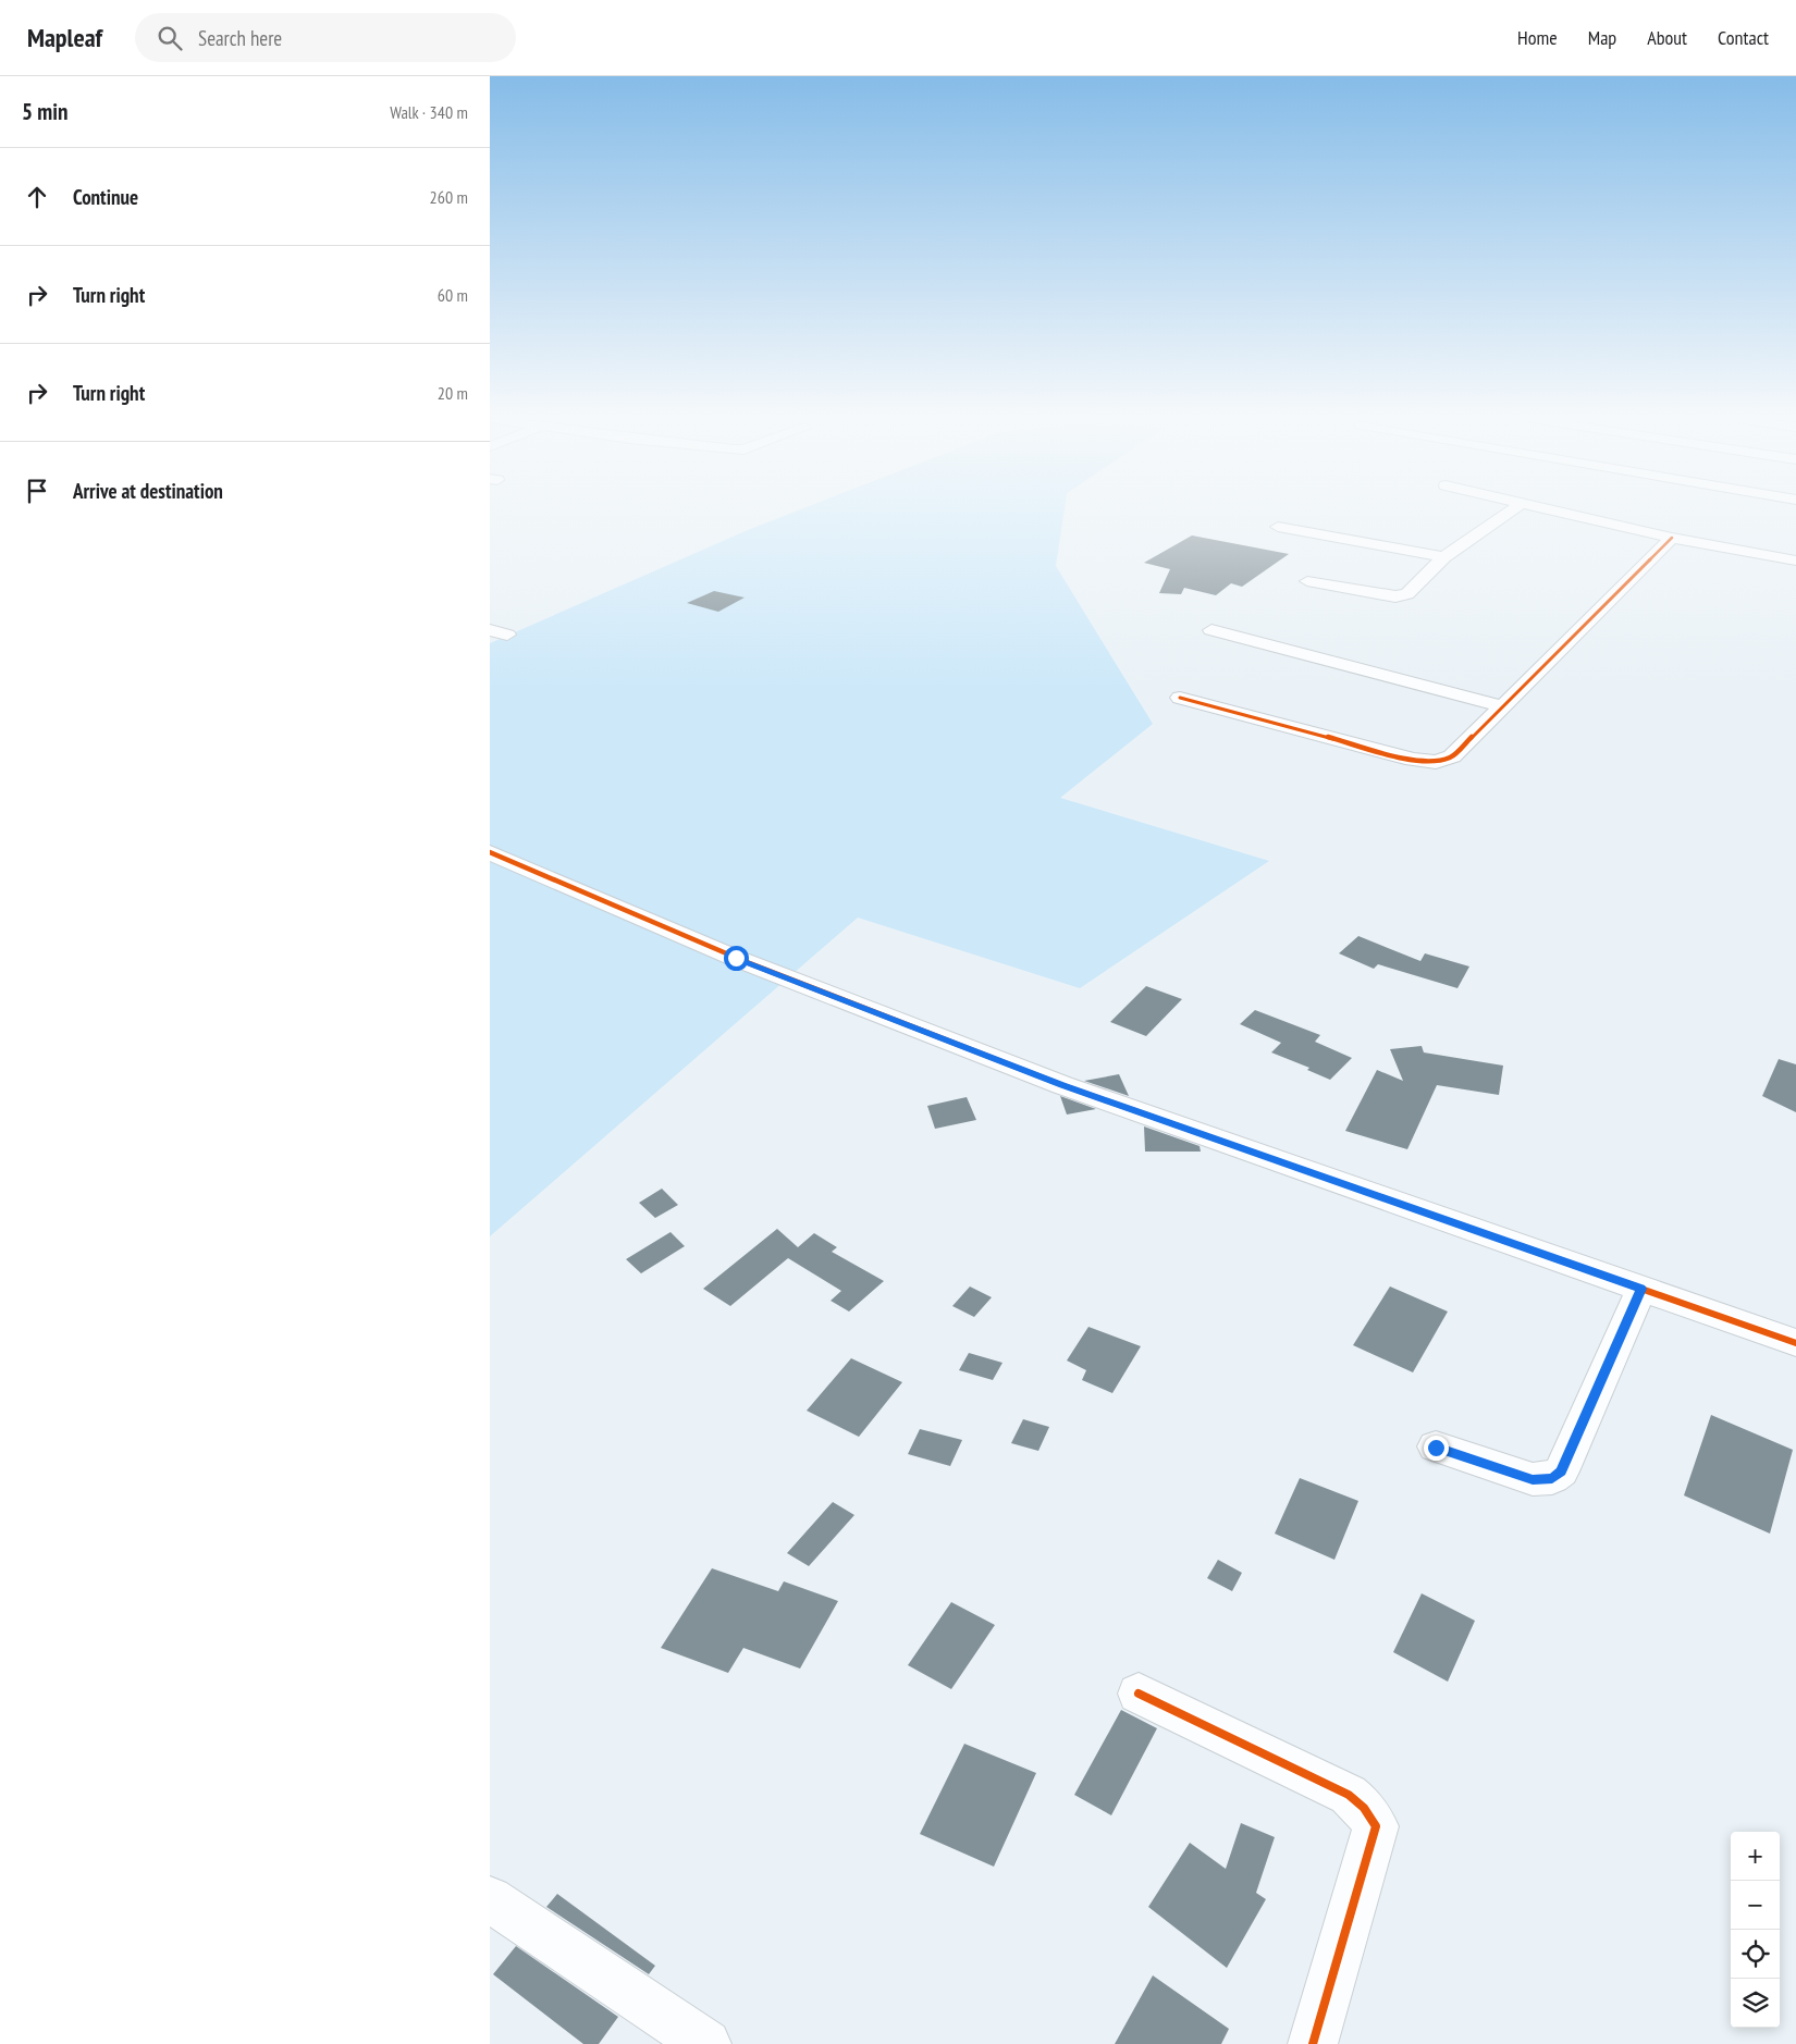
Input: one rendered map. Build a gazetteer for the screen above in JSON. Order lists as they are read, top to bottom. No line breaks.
{"page":{"header":"Mapleaf","search":"Search here","nav":["Home","Map","About","Contact"],"heading":["5 min","Walk · 340 m"],"list":[["Continue","260 m"],["Turn right","60 m"],["Turn right","20 m"],"Arrive at destination"],"map_buttons":["+","−"]}}
